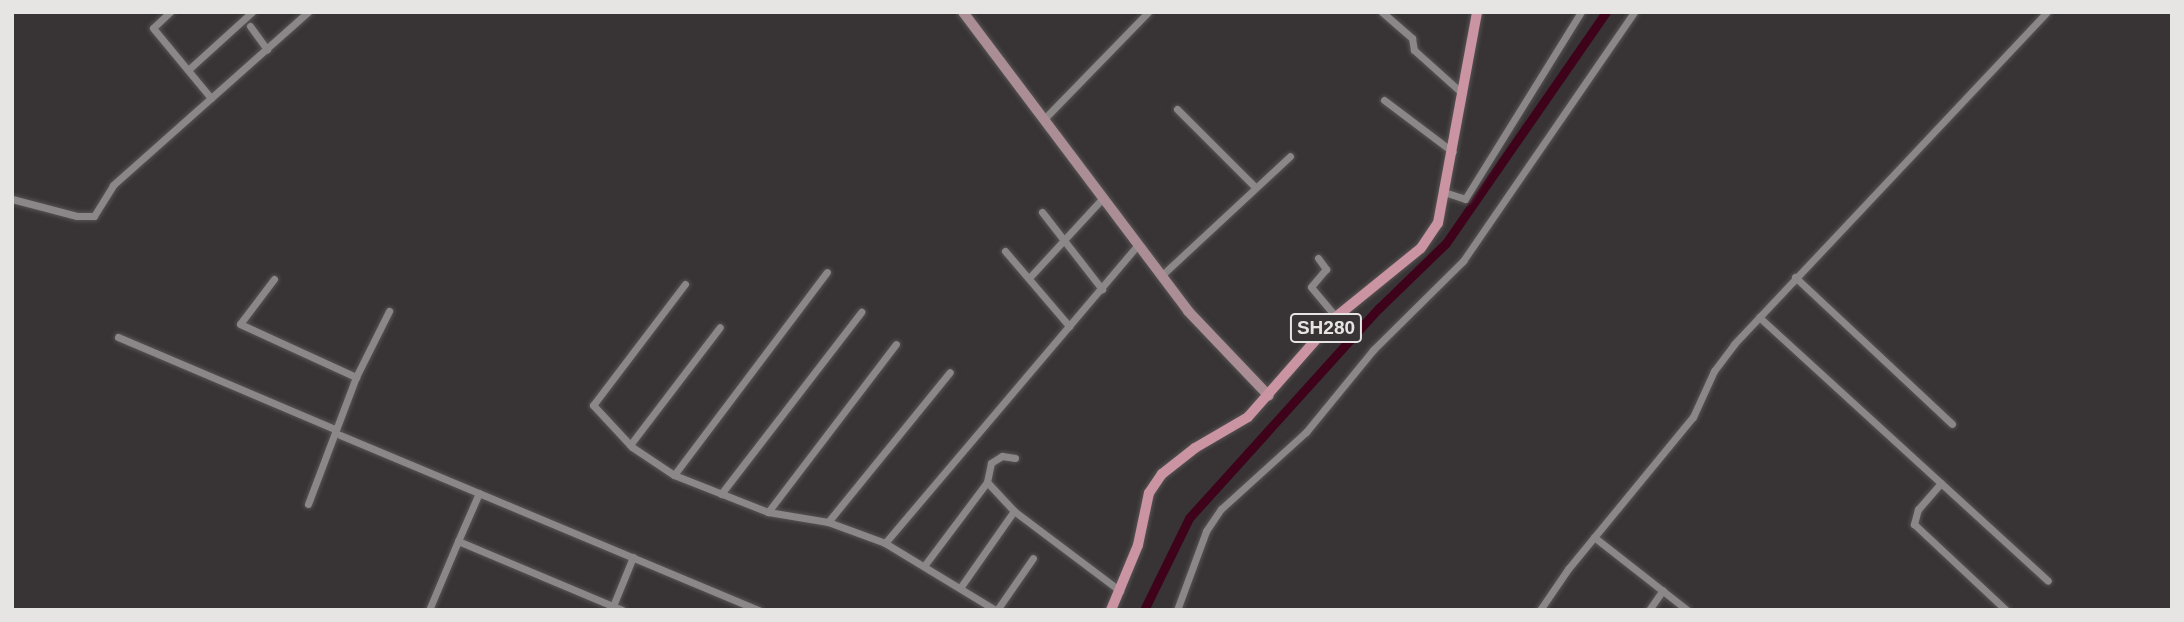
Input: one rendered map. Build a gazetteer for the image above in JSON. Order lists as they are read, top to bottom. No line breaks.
{"streets":{"main road":["SH280"]}}
